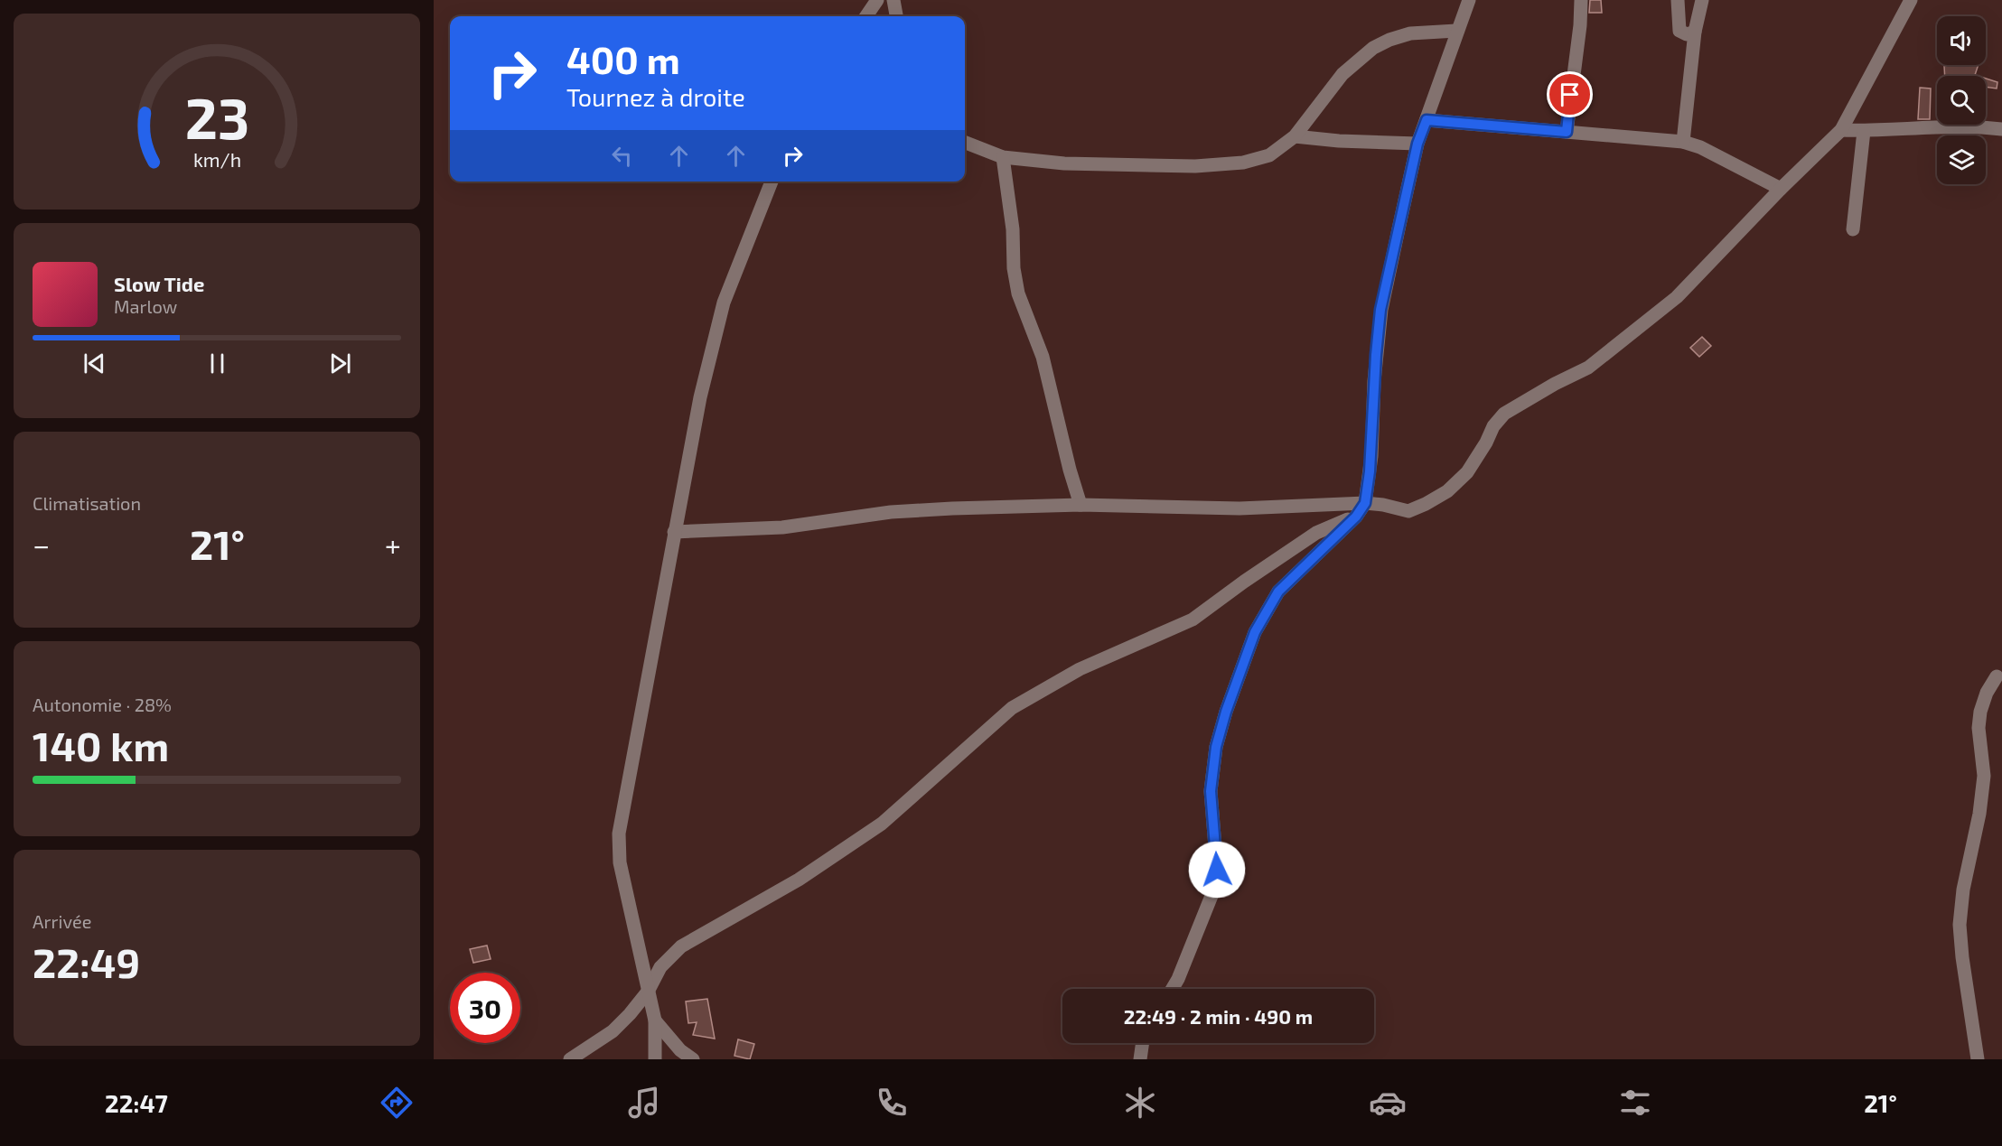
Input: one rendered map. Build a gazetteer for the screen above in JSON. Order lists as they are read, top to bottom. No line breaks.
{"page":{"turn":["400 m","Tournez à droite"],"song":["Slow Tide","Marlow"],"tile":["Climatisation",["Autonomie · 28%","140 km"],["Arrivée","22:49"]],"heat":["−","21°","+"],"limit":"30","trip":"22:49 · 2 min · 490 m","tabs":["22:47","21°"],"gauge":["23","km/h"]}}
